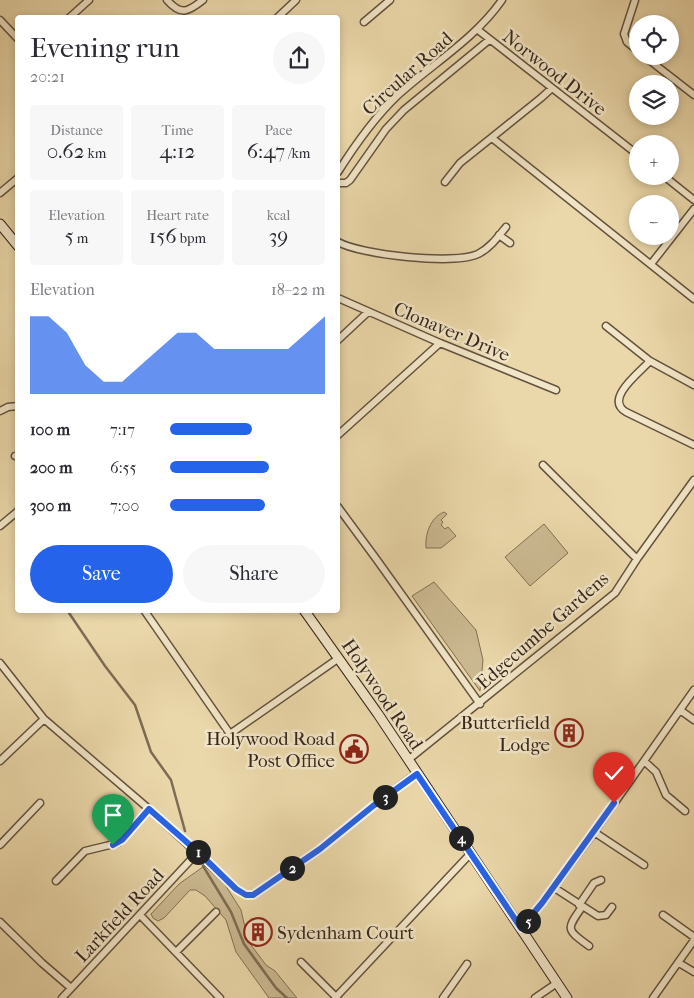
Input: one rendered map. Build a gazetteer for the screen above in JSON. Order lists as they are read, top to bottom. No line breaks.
{"streets":{"main road":["Holywood Road"],"street":["Norwood Drive","Circular Road","Clonaver Drive","Edgecumbe Gardens","Larkfield Road"]},"crossings":[["Norwood Drive","Circular Road"],["Edgecumbe Gardens","Holywood Road"]],"places":{"building":["Butterfield Lodge","Sydenham Court"],"public building":["Holywood Road Post Office"]},"page":{"map_buttons":["+","−"],"heading":["Evening run","20:21"],"stats":[["Distance","0.62 km"],["Time","4:12"],["Pace","6:47 /km"],["Elevation","5 m"],["Heart rate","156 bpm"],["kcal","39"]],"chart":["Elevation","18–22 m"],"list":[{"name":"100 m","note":"7:17"},{"name":"200 m","note":"6:55"},{"name":"300 m","note":"7:00"}],"buttons":["Save","Share"],"pins":["3","4","1","2","5"]}}
